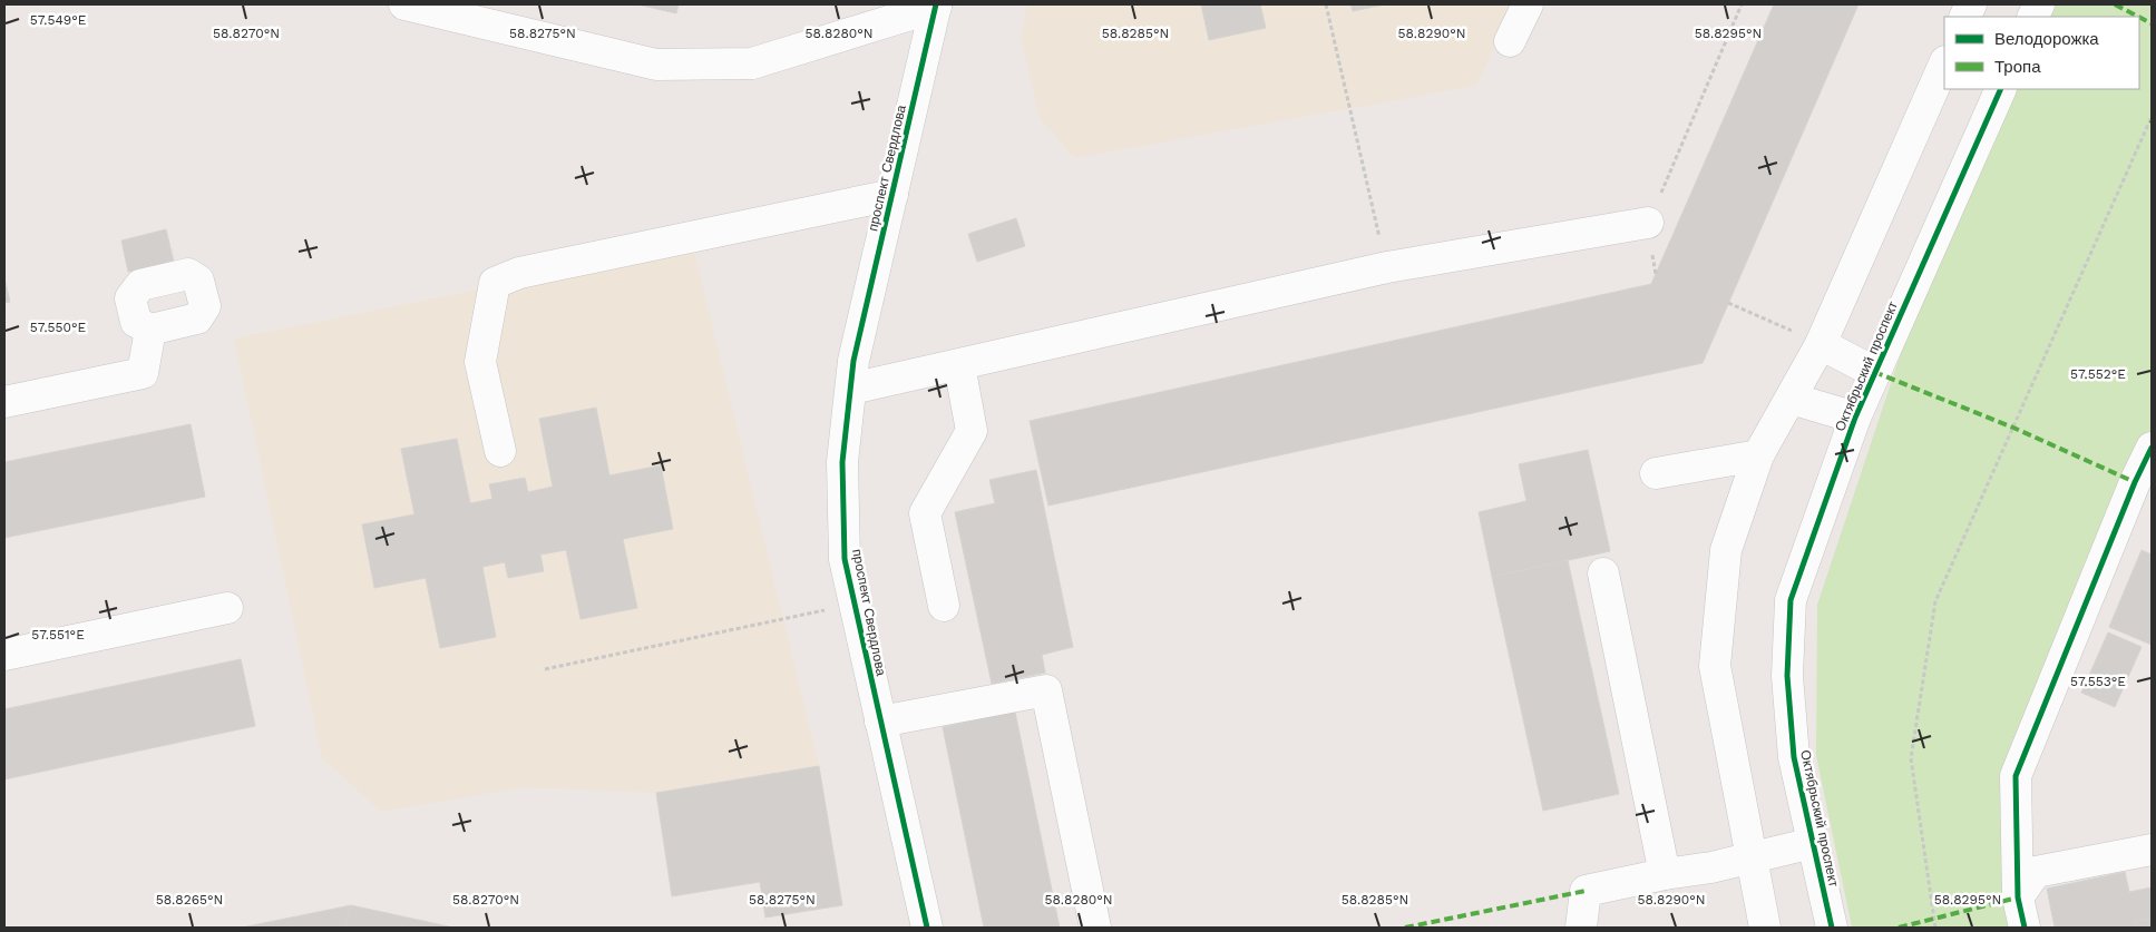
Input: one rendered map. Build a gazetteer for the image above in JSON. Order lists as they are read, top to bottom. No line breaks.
{"streets":{"street":["проспект Свердлова","Октябрьский проспект"]},"legend":["Велодорожка","Тропа"],"coordinates":["57.549°E","58.8270°N","58.8275°N","58.8285°N","58.8280°N","58.8290°N","58.8295°N","57.550°E","57.552°E","57.551°E","57.553°E","58.8265°N"]}
